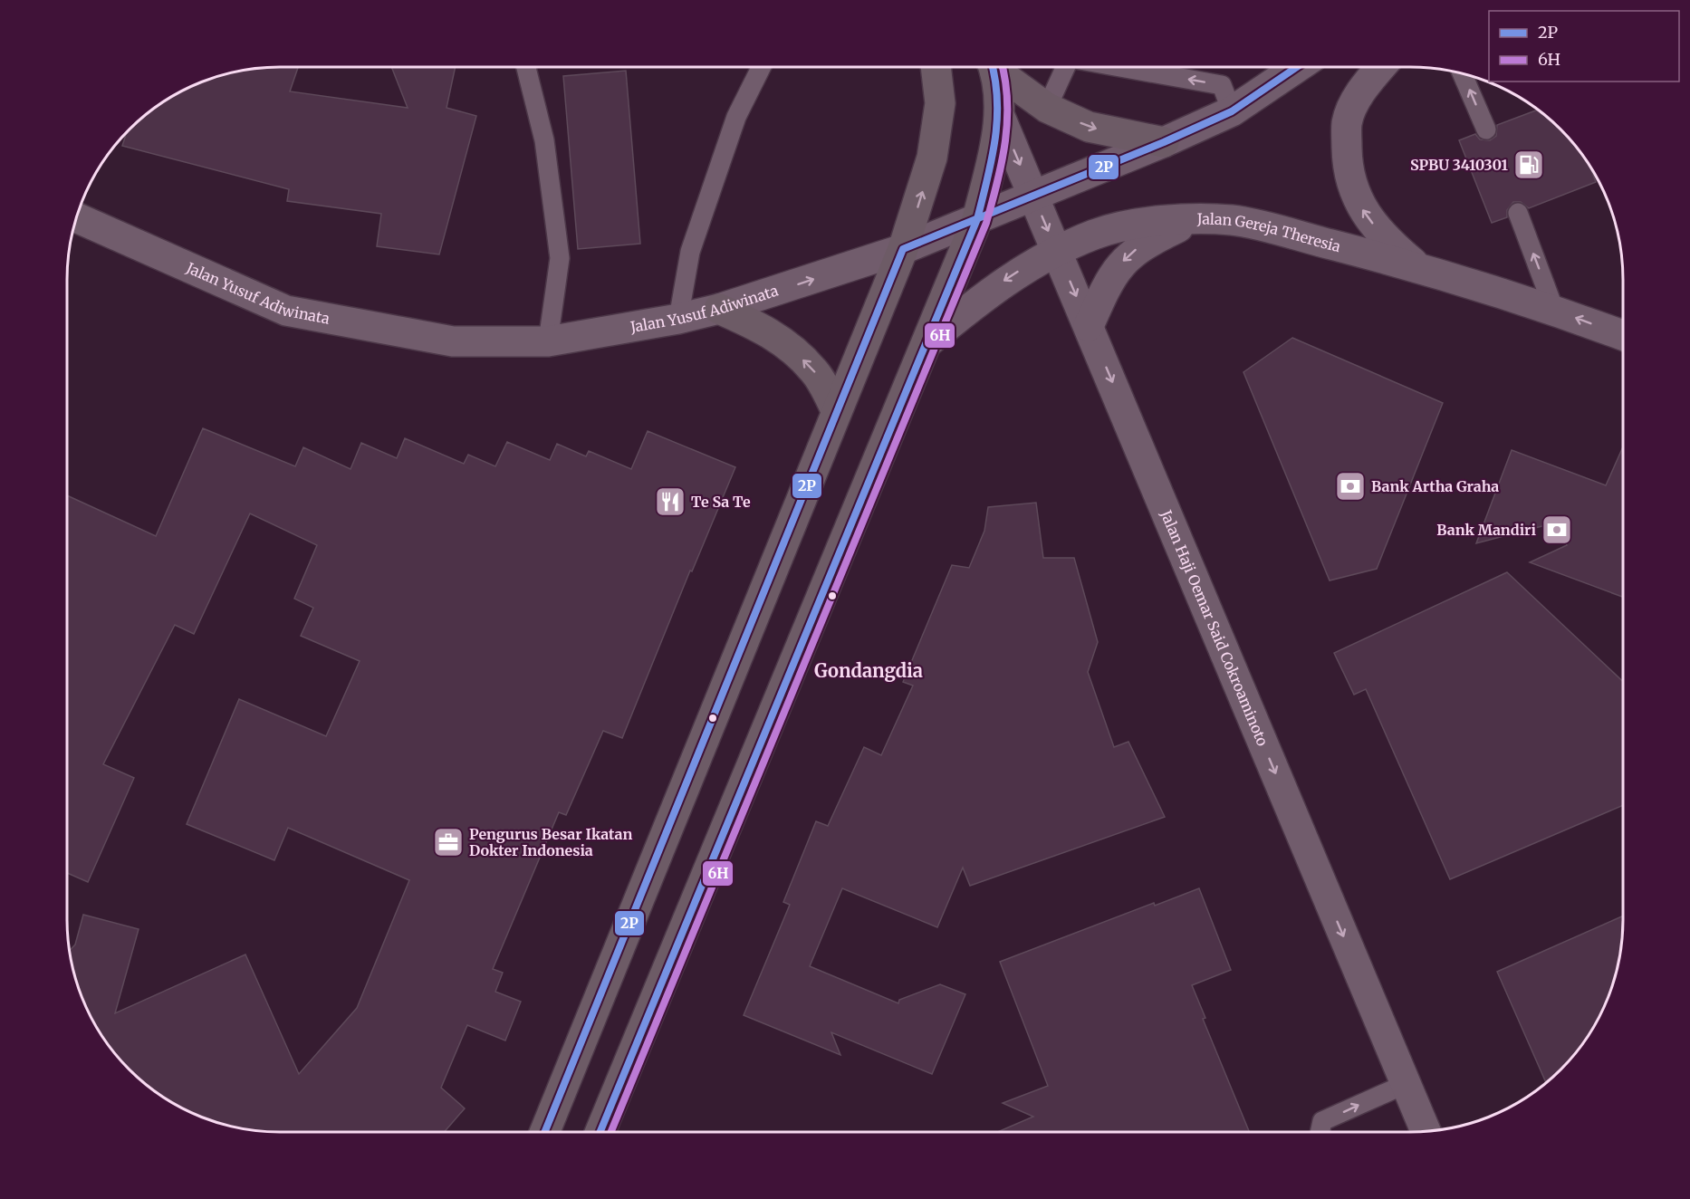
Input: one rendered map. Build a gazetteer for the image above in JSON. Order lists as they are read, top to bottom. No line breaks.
{"streets":{"main road":["Jalan Haji Oemar Said Cokroaminoto"],"street":["Jalan Gereja Theresia","Jalan Yusuf Adiwinata"]},"crossings":[["Jalan Gereja Theresia","Jalan Haji Oemar Said Cokroaminoto"],["Jalan Yusuf Adiwinata","Jalan Haji Oemar Said Cokroaminoto"]],"one_way":["Jalan Haji Oemar Said Cokroaminoto"],"districts":["Gondangdia"],"places":{"fuel station":["SPBU 3410301"],"bank":["Bank Artha Graha","Bank Mandiri"],"restaurant":["Te Sa Te"],"office":["Pengurus Besar Ikatan Dokter Indonesia"]},"lines":["transit line 2P","transit line 6H"],"legend":["2P","6H"]}
